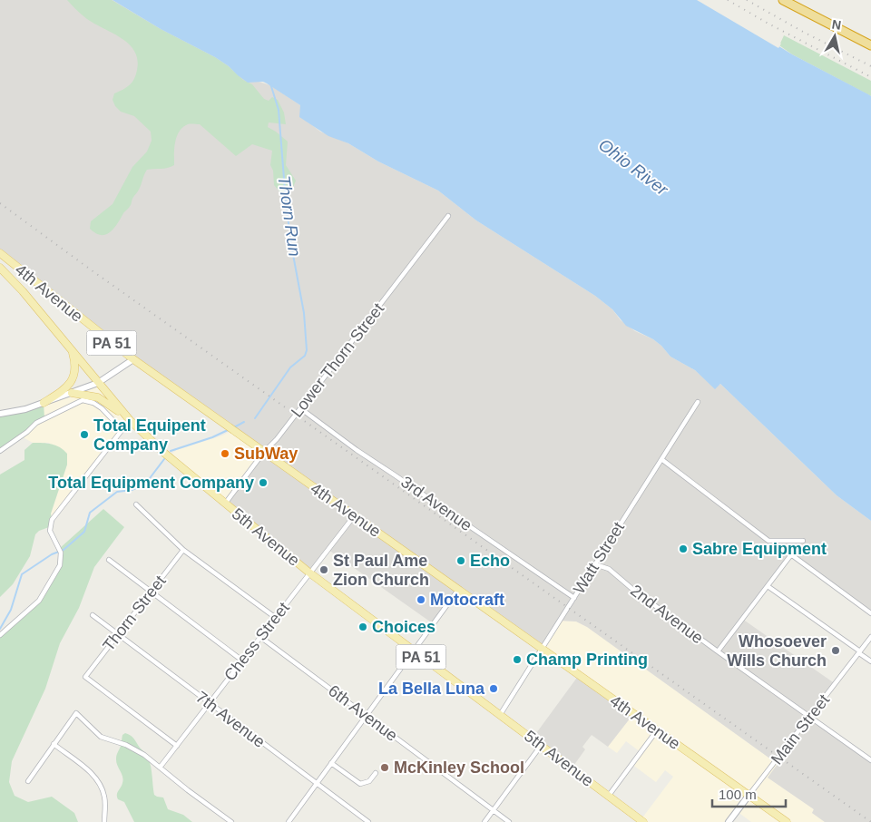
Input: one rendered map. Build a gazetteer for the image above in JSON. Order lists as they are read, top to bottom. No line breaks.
{"streets":{"main road":["4th Avenue","PA 51","5th Avenue"],"street":["Lower Thorn Street","3rd Avenue","Watt Street","Thorn Street","2nd Avenue","Chess Street","6th Avenue","7th Avenue","Main Street"]},"crossings":[["4th Avenue","Lower Thorn Street"],["4th Avenue","Watt Street"],["4th Avenue","Chess Street"],["4th Avenue","Main Street"],["PA 51","5th Avenue"],["Lower Thorn Street","3rd Avenue"],["Lower Thorn Street","5th Avenue"],["3rd Avenue","Watt Street"],["5th Avenue","Watt Street"],["5th Avenue","Chess Street"],["Watt Street","2nd Avenue"],["Thorn Street","Chess Street"],["Thorn Street","7th Avenue"],["2nd Avenue","Main Street"],["Chess Street","6th Avenue"],["Chess Street","7th Avenue"]],"water":["Ohio River","Thorn Run"],"places":["Total Equipent Company","SubWay","Total Equipment Company","Sabre Equipment","Echo","St Paul Ame Zion Church","Motocraft","Choices","Whosoever Wills Church","Champ Printing","La Bella Luna","McKinley School"],"scale_bar":"100 m","north":"top"}
